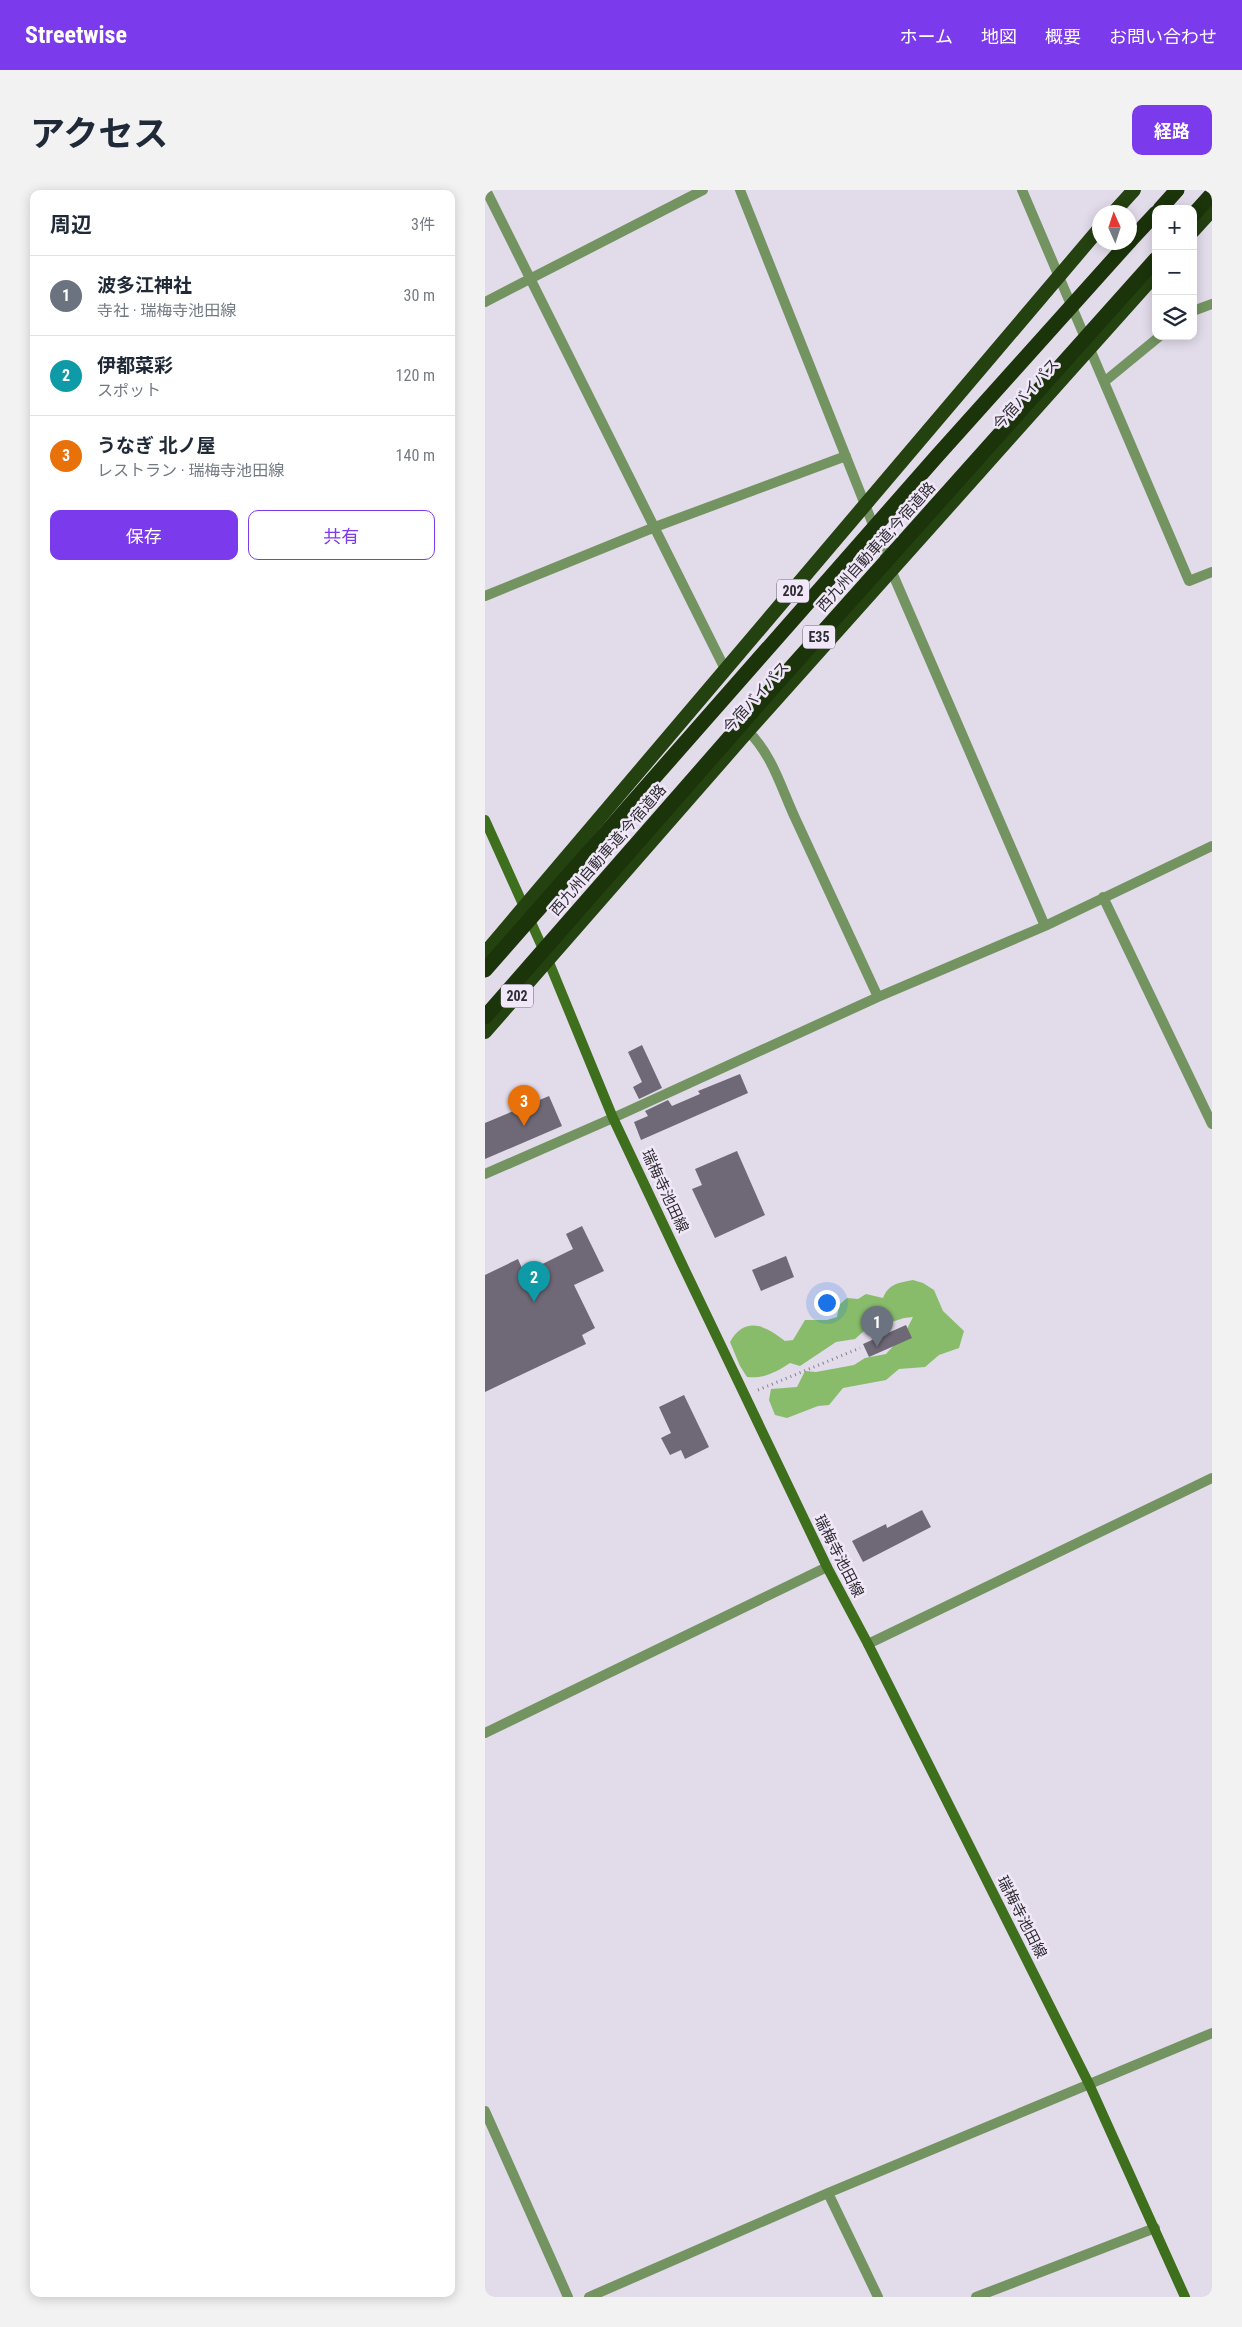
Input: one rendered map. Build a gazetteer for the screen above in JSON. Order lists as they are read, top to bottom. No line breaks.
{"streets":{"highway":["今宿バイパス","西九州自動車道;今宿道路","202","E35"],"main road":["瑞梅寺池田線"]},"crossings":[["今宿バイパス","瑞梅寺池田線"],["202","瑞梅寺池田線"]],"north":"top","page":{"header":"Streetwise","nav":["ホーム","地図","概要","お問い合わせ"],"title":"アクセス","buttons":["経路",["保存","共有"]],"heading":["周辺","3件"],"map_buttons":["+","−"],"list":[{"mark":"1","name":"波多江神社","note":"寺社 · 瑞梅寺池田線","value":"30 m"},{"mark":"2","name":"伊都菜彩","note":"スポット","value":"120 m"},{"mark":"3","name":"うなぎ 北ノ屋","note":"レストラン · 瑞梅寺池田線","value":"140 m"}],"pins":["3","2","1"]}}
